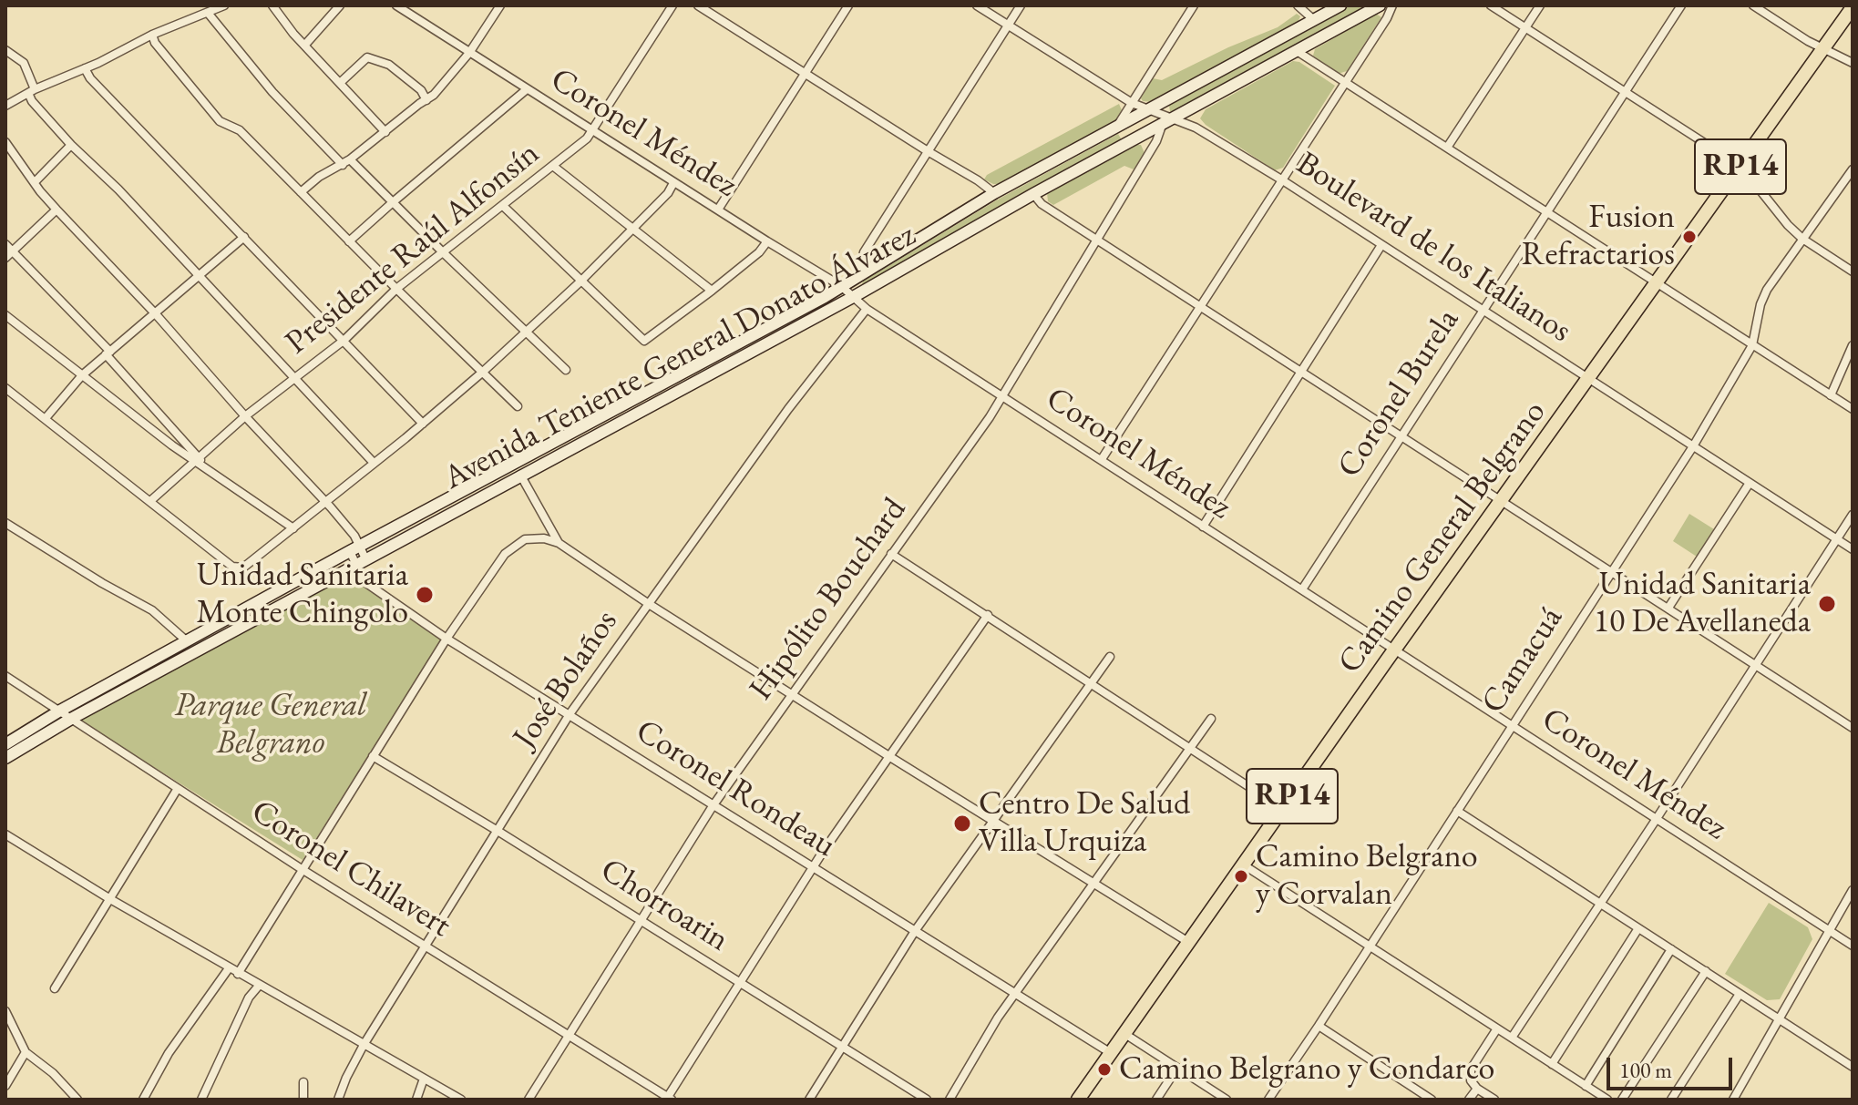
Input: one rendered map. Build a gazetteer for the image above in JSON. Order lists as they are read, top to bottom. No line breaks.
{"streets":{"main road":["RP14","Avenida Teniente General Donato Álvarez","Camino General Belgrano"],"street":["Coronel Méndez","Boulevard de los Italianos","Presidente Raúl Alfonsín","Coronel Burela","Hipólito Bouchard","Camacuá","José Bolaños","Coronel Rondeau","Coronel Chilavert","Chorroarin"]},"crossings":[["Coronel Méndez","Presidente Raúl Alfonsín"],["Coronel Méndez","Avenida Teniente General Donato Álvarez"],["Coronel Méndez","Coronel Burela"],["Coronel Méndez","Camino General Belgrano"],["Coronel Méndez","Hipólito Bouchard"],["Coronel Méndez","Camacuá"],["Coronel Méndez","José Bolaños"],["Boulevard de los Italianos","Avenida Teniente General Donato Álvarez"],["Boulevard de los Italianos","Coronel Burela"],["Boulevard de los Italianos","Camino General Belgrano"],["Boulevard de los Italianos","Camacuá"],["Avenida Teniente General Donato Álvarez","Hipólito Bouchard"],["Avenida Teniente General Donato Álvarez","Coronel Rondeau"],["Avenida Teniente General Donato Álvarez","Coronel Chilavert"],["Camino General Belgrano","Coronel Rondeau"],["Hipólito Bouchard","Coronel Rondeau"],["Hipólito Bouchard","Coronel Chilavert"],["Hipólito Bouchard","Chorroarin"],["José Bolaños","Coronel Rondeau"],["José Bolaños","Coronel Chilavert"],["José Bolaños","Chorroarin"]],"parks":["Parque General Belgrano"],"places":["Fusion Refractarios","Unidad Sanitaria Monte Chingolo","Unidad Sanitaria 10 De Avellaneda","Centro De Salud Villa Urquiza","Camino Belgrano y Corvalan","Camino Belgrano y Condarco"],"scale_bar":"100 m"}
